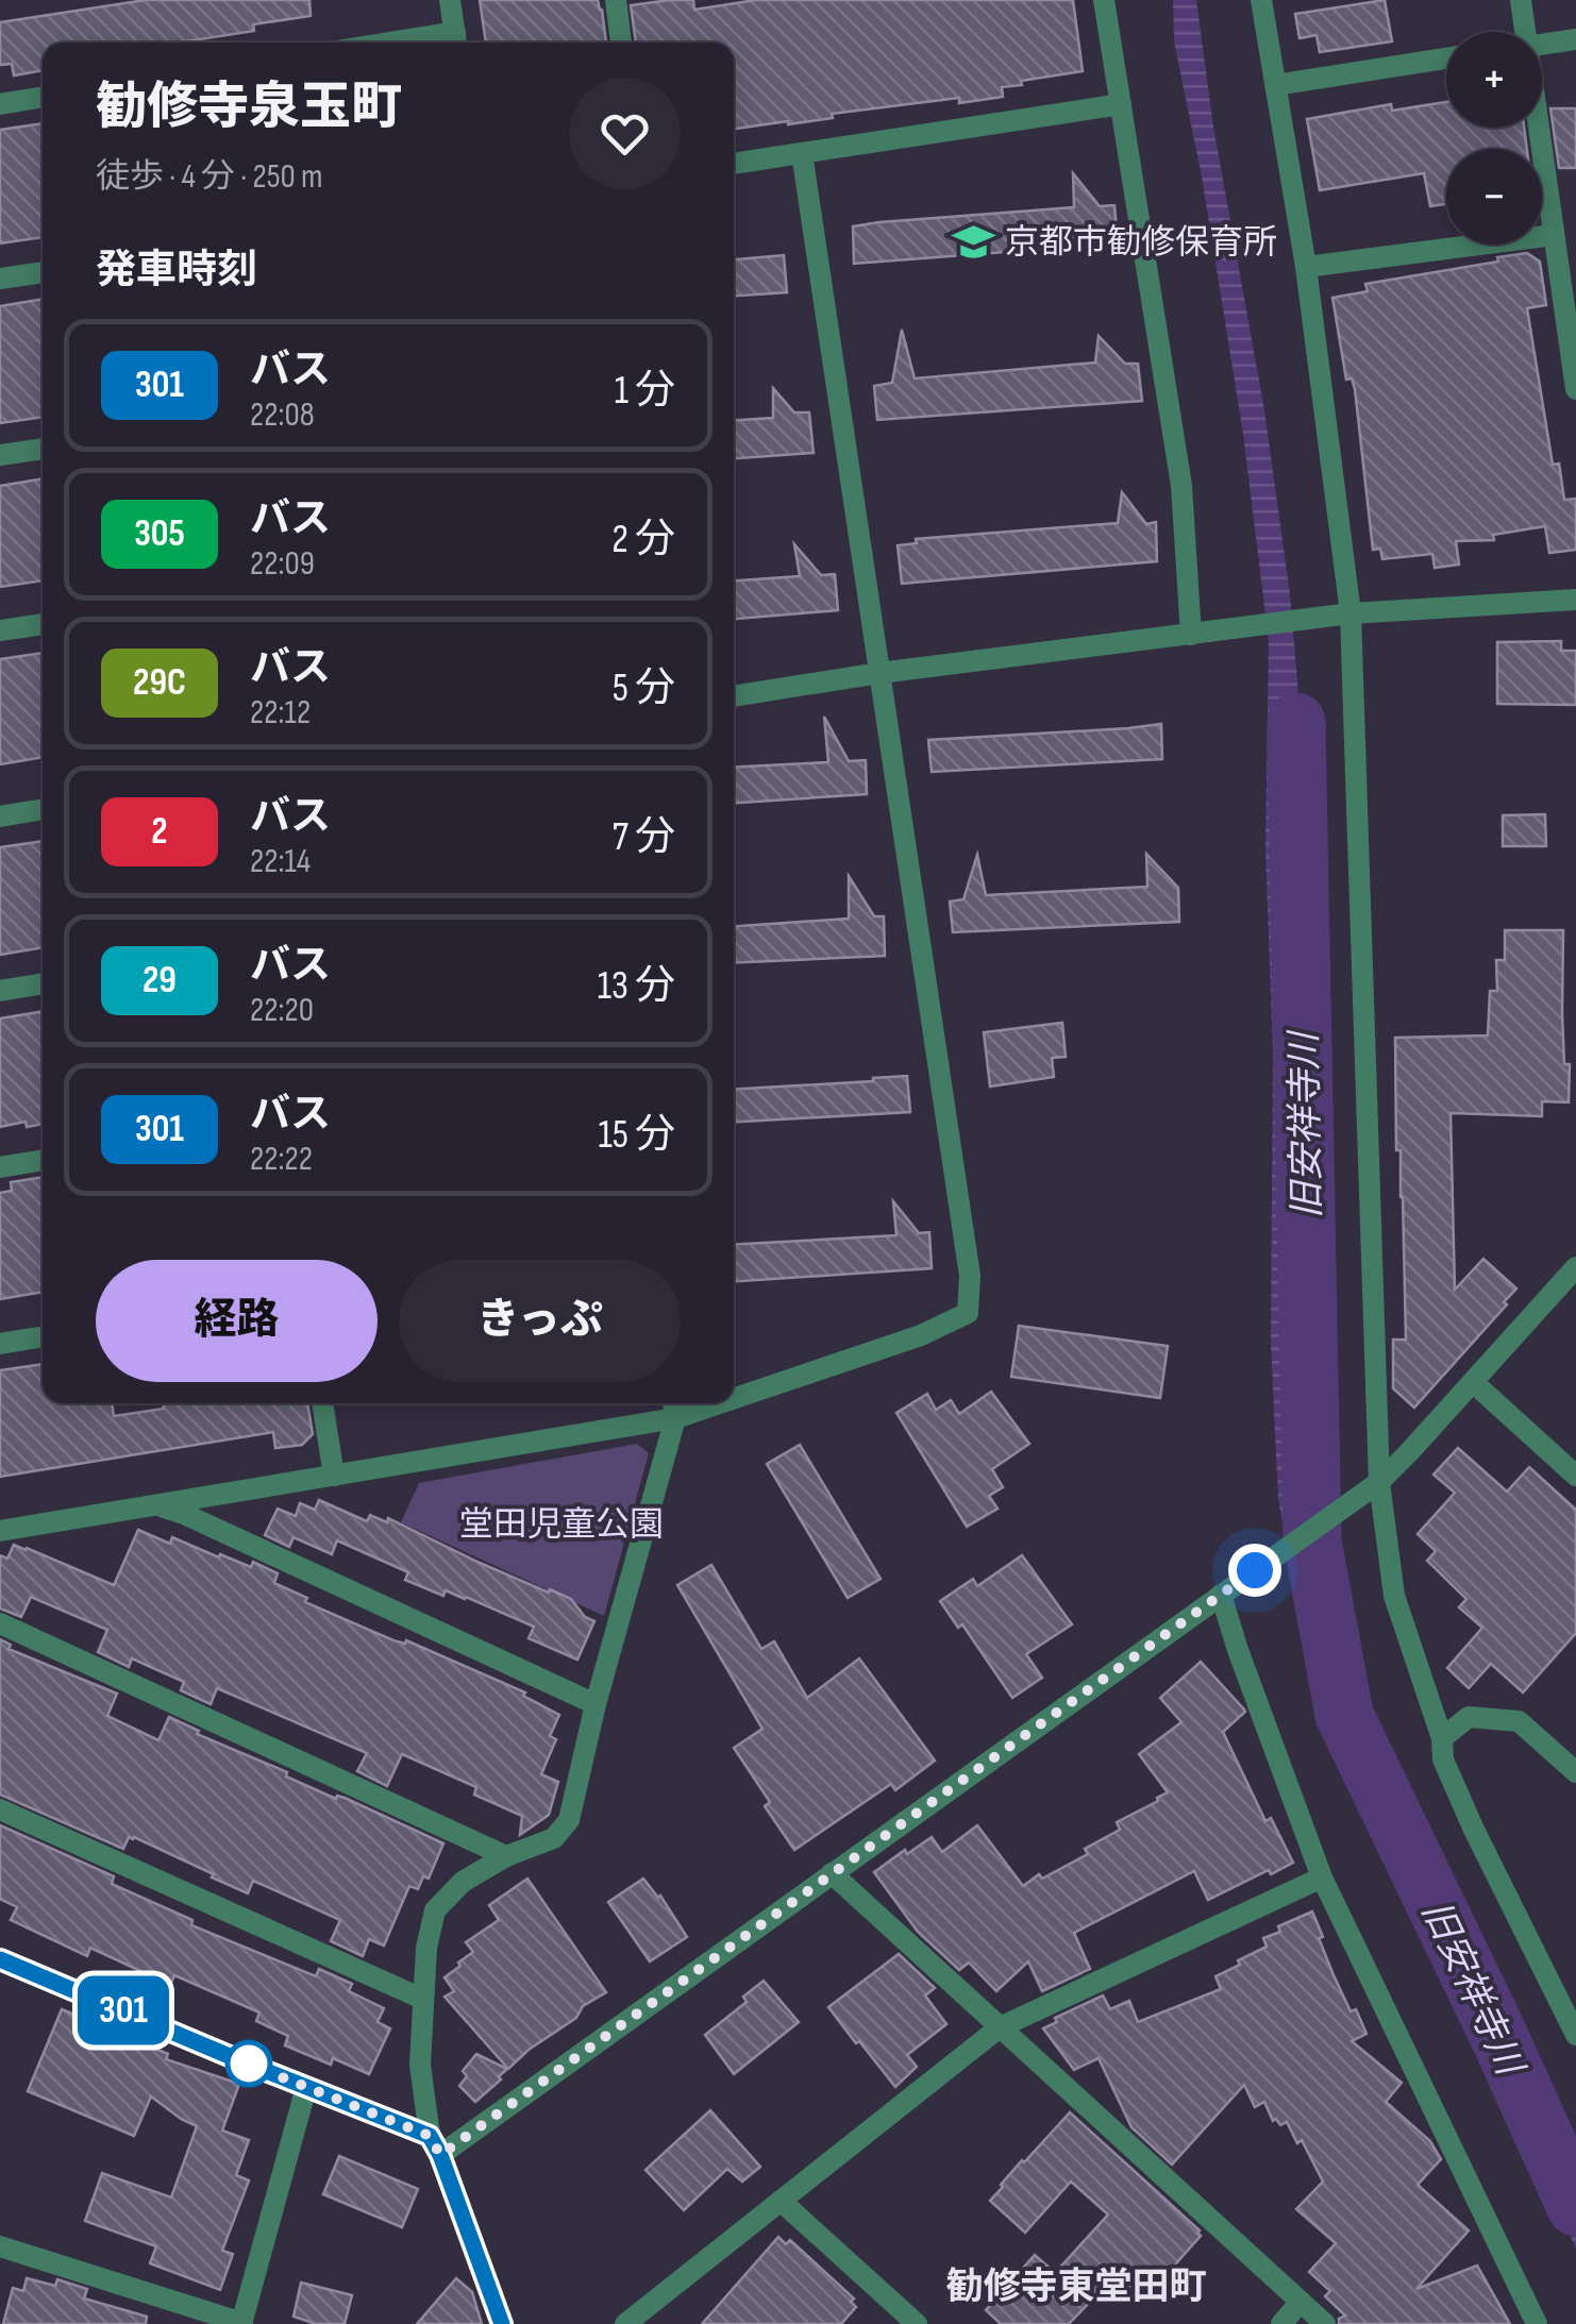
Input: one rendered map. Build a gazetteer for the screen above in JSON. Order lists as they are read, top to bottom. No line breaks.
{"districts":["勧修寺東堂田町"],"water":["旧安祥寺川"],"parks":["堂田児童公園"],"places":{"school or university":["京都市勧修保育所"]},"lines":["bus line 301"],"page":{"on_map":"301","map_buttons":["+","−"],"heading":[["勧修寺泉玉町","徒歩 · 4 分 · 250 m"],"発車時刻"],"list":[{"mark":"301","name":"バス","note":"22:08","value":"1 分"},{"mark":"305","name":"バス","note":"22:09","value":"2 分"},{"mark":"29C","name":"バス","note":"22:12","value":"5 分"},{"mark":"2","name":"バス","note":"22:14","value":"7 分"},{"mark":"29","name":"バス","note":"22:20","value":"13 分"},{"mark":"301","name":"バス","note":"22:22","value":"15 分"}],"buttons":["経路","きっぷ"]}}
